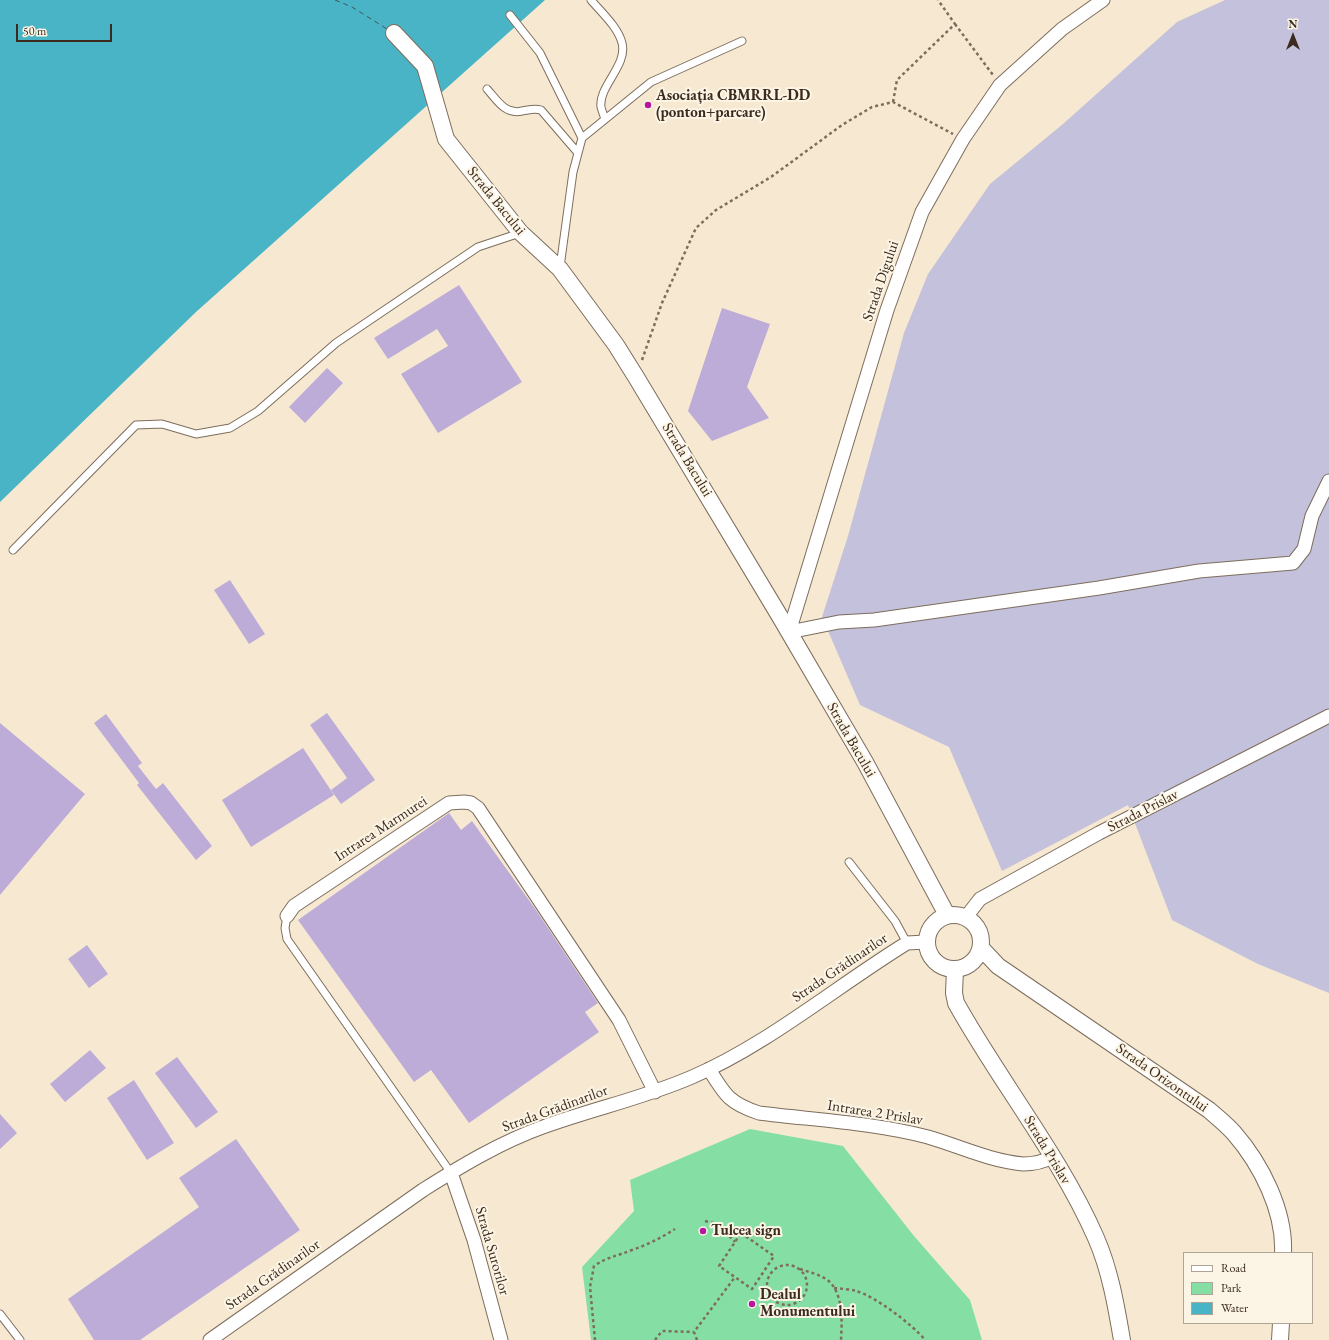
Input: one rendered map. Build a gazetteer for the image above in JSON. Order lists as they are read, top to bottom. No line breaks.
{"streets":{"street":["Strada Bacului","Strada Digului","Strada Prislav","Intrarea Marmurei","Strada Grădinarilor","Strada Orizontului","Intrarea 2 Prislav","Strada Surorilor"]},"crossings":[["Strada Bacului","Strada Digului"],["Strada Bacului","Strada Prislav"],["Strada Bacului","Strada Grădinarilor"],["Strada Bacului","Strada Orizontului"],["Strada Prislav","Strada Grădinarilor"],["Strada Prislav","Strada Orizontului"],["Strada Prislav","Intrarea 2 Prislav"],["Intrarea Marmurei","Strada Grădinarilor"],["Intrarea Marmurei","Strada Surorilor"],["Strada Grădinarilor","Strada Orizontului"],["Strada Grădinarilor","Intrarea 2 Prislav"],["Strada Grădinarilor","Strada Surorilor"]],"places":["Asociația CBMRRL-DD (ponton+parcare)","Tulcea sign","Dealul Monumentului"],"legend":["Road","Park","Water"],"scale_bar":"50 m","north":"top"}
